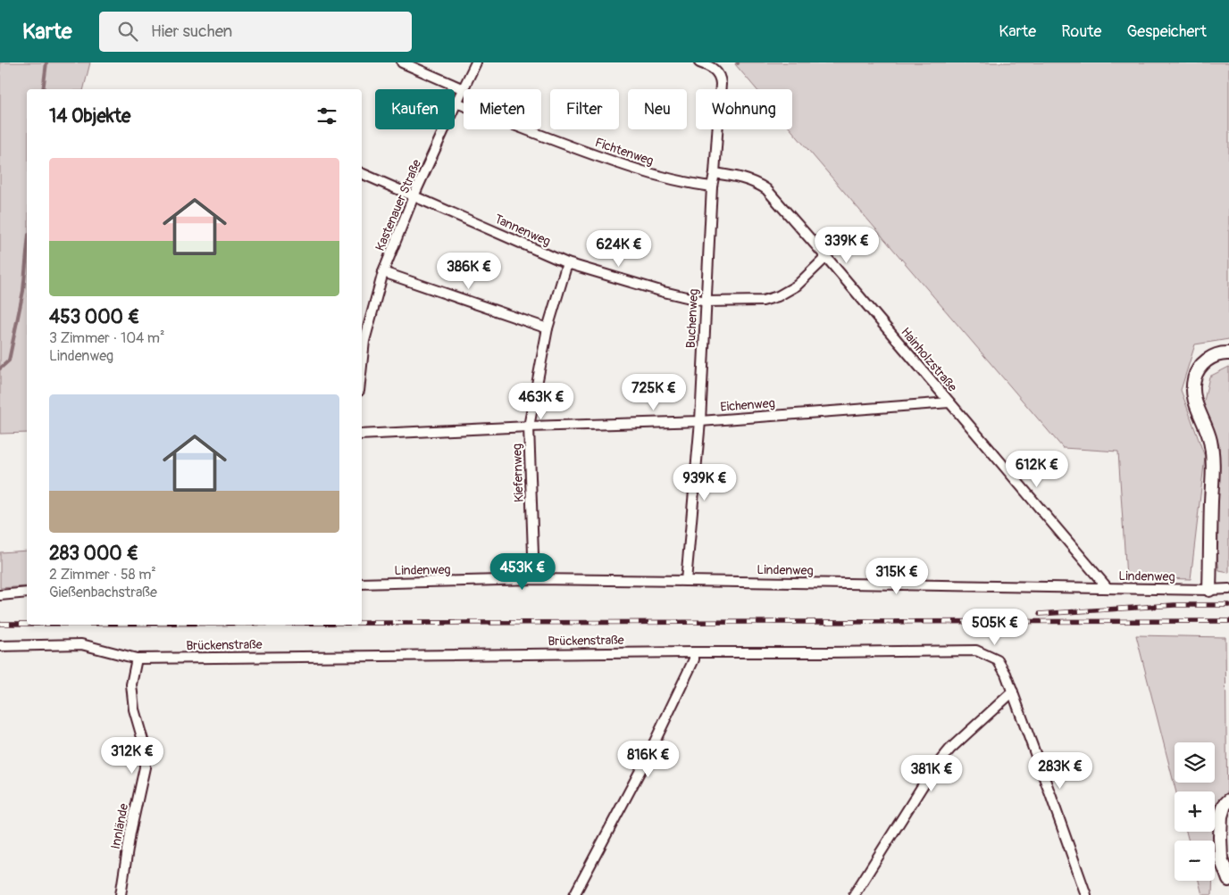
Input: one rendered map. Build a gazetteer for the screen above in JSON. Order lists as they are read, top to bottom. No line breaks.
{"streets":{"street":["Fichtenweg","Kastenauer Straße","Tannenweg","Buchenweg","Hainholzstraße","Eichenweg","Kiefernweg","Lindenweg","Brückenstraße","Innlände"]},"crossings":[["Fichtenweg","Kastenauer Straße"],["Fichtenweg","Buchenweg"],["Kastenauer Straße","Tannenweg"],["Tannenweg","Buchenweg"],["Tannenweg","Hainholzstraße"],["Tannenweg","Kiefernweg"],["Buchenweg","Hainholzstraße"],["Buchenweg","Eichenweg"],["Buchenweg","Lindenweg"],["Hainholzstraße","Eichenweg"],["Hainholzstraße","Lindenweg"],["Eichenweg","Kiefernweg"],["Kiefernweg","Lindenweg"],["Brückenstraße","Innlände"]],"page":{"header":"Karte","search":"Hier suchen","nav":["Karte","Route","Gespeichert"],"chip":["Kaufen","Mieten","Filter","Neu","Wohnung"],"heading":"14 Objekte","list":[{"name":"453 000 €","note":"3 Zimmer · 104 m² · Lindenweg"},{"name":"283 000 €","note":"2 Zimmer · 58 m² · Gießenbachstraße"}],"price":["339K €","624K €","386K €","725K €","463K €","612K €","939K €","453K €","315K €","505K €","312K €","816K €","283K €","381K €"],"map_buttons":["+","−"]}}
